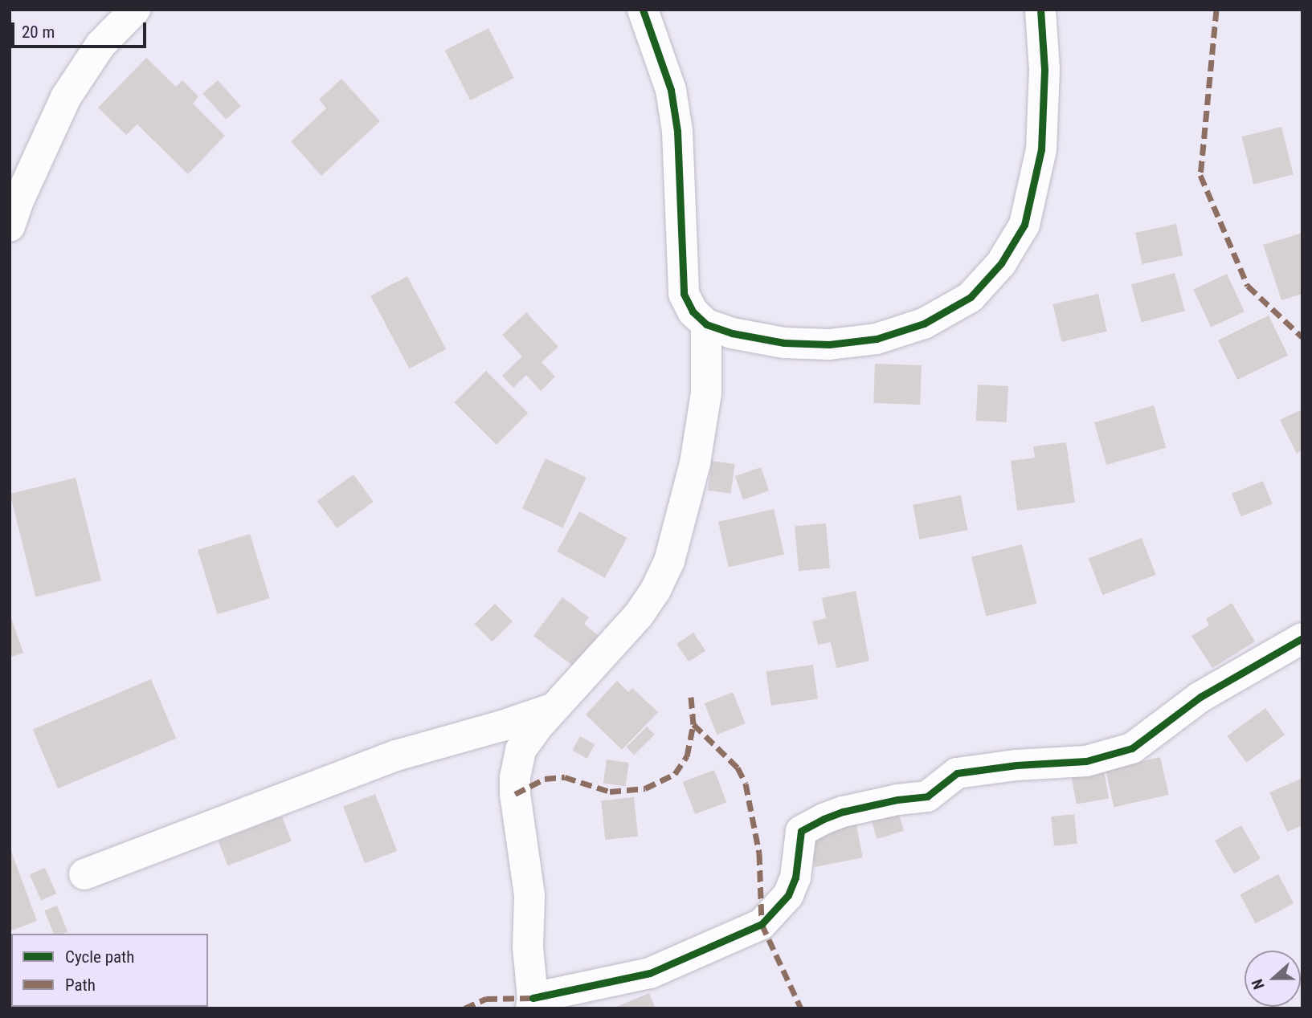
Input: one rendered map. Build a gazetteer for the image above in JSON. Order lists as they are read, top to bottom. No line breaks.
{"legend":["Cycle path","Path"],"scale_bar":"20 m","north":"left"}
